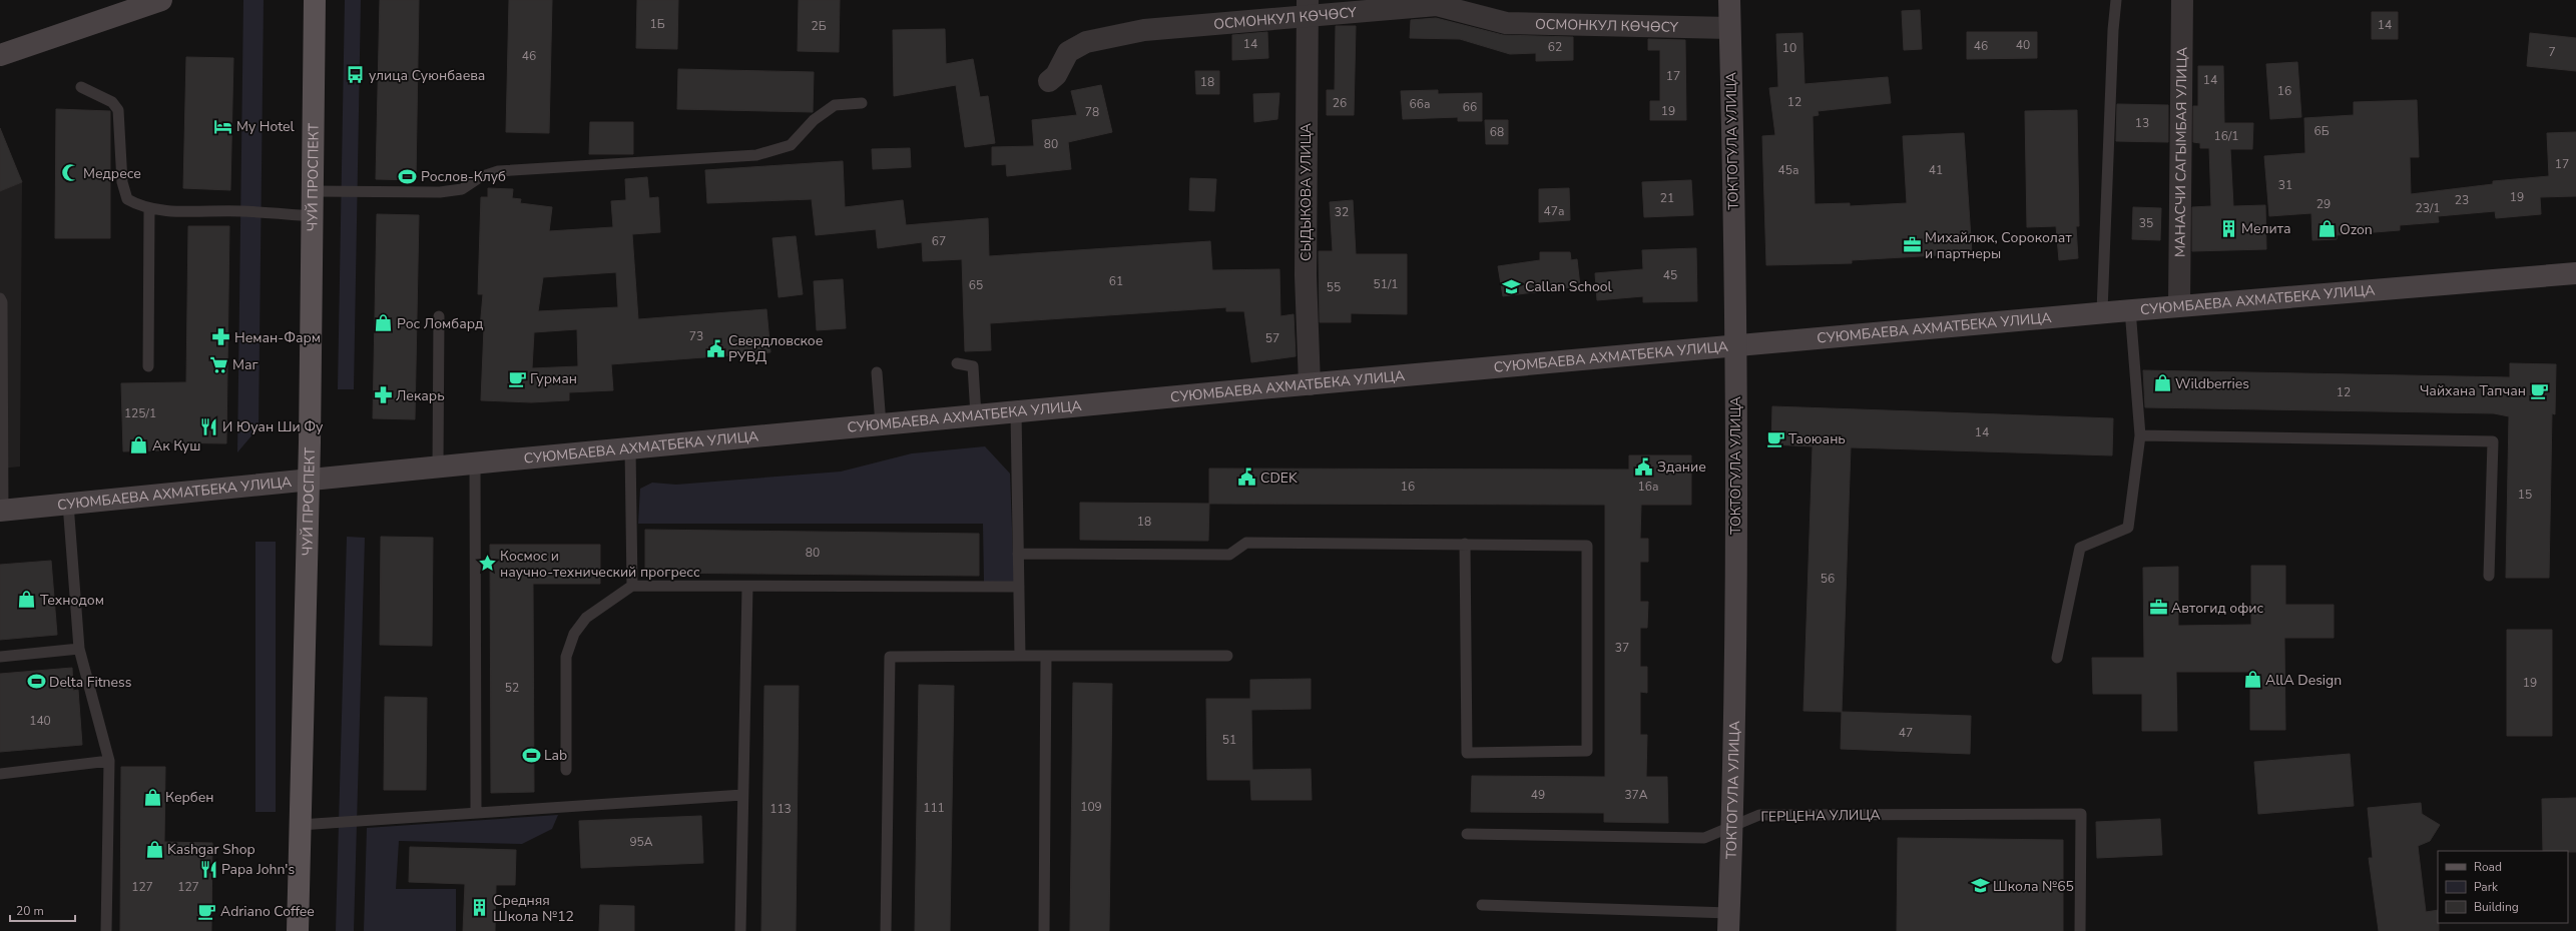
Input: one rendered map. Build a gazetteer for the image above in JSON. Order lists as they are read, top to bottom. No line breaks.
{"streets":{"main road":["ЧУЙ ПРОСПЕКТ"],"street":["ОСМОНКУЛ КӨЧӨСҮ","ТОКТОГУЛА УЛИЦА","МАНАСЧИ САГЫМБАЯ УЛИЦА","СЫДЫКОВА УЛИЦА","СУЮМБАЕВА АХМАТБЕКА УЛИЦА"],"lane":["ГЕРЦЕНА УЛИЦА"]},"crossings":[["ОСМОНКУЛ КӨЧӨСҮ","ТОКТОГУЛА УЛИЦА"],["ОСМОНКУЛ КӨЧӨСҮ","СЫДЫКОВА УЛИЦА"],["ТОКТОГУЛА УЛИЦА","СУЮМБАЕВА АХМАТБЕКА УЛИЦА"],["ТОКТОГУЛА УЛИЦА","ГЕРЦЕНА УЛИЦА"],["МАНАСЧИ САГЫМБАЯ УЛИЦА","СУЮМБАЕВА АХМАТБЕКА УЛИЦА"],["ЧУЙ ПРОСПЕКТ","СУЮМБАЕВА АХМАТБЕКА УЛИЦА"],["СЫДЫКОВА УЛИЦА","СУЮМБАЕВА АХМАТБЕКА УЛИЦА"]],"places":{"bus stop":["улица Суюнбаева"],"hotel":["My Hotel"],"mosque":["Медресе"],"sports":["Рослов-Клуб","Delta Fitness","Lab"],"building":["Мелита","Средняя Школа №12"],"shop":["Ozon","Рос Ломбард","Wildberries","Ак Куш","Технодом","AllA Design","Кербен","Kashgar Shop"],"office":["Михайлюк, Сороколат и партнеры","Автогид офис"],"school or university":["Callan School","Школа №65"],"pharmacy":["Неман-Фарм","Лекарь"],"public building":["Свердловское РУВД","Здание","CDEK"],"supermarket":["Маг"],"cafe":["Гурман","Чайхана Тапчан","Таоюань","Adriano Coffee"],"restaurant":["И Юуан Ши Фу","Papa John's"],"place":["Космос и научно-технический прогресс"]},"house_numbers":["1Б","14","2Б","14","40","46","62","10","7","46","17","14","18","16","12","26","66а","66","19","78","13","6Б","68","16/1","80","17","45а","41","31","19","21","23","29","23/1","47а","32","35","67","45","61","51/1","65","55","73","57","12","125/1","14","16","16а","15","18","80","56","37","19","52","140","47","51","49","37А","109","111","113","95А","127","127"],"legend":["Road","Park","Building"],"scale_bar":"20 m"}
